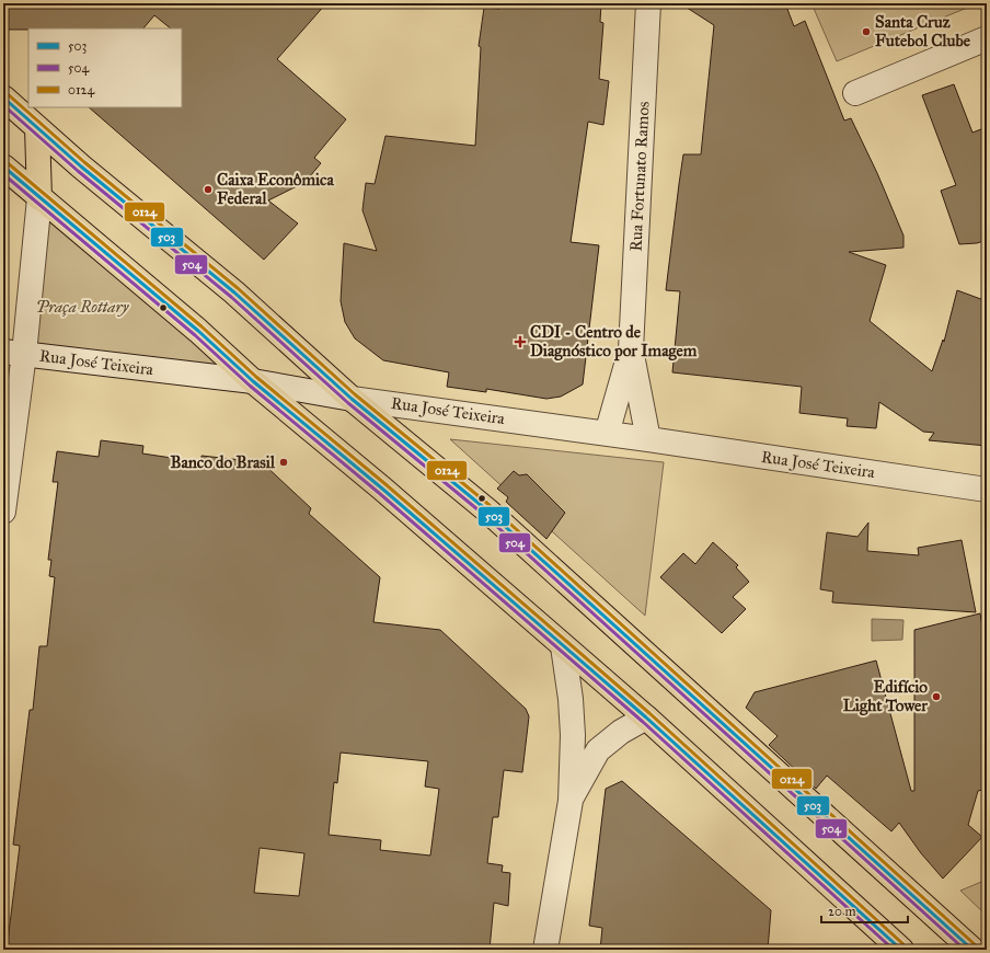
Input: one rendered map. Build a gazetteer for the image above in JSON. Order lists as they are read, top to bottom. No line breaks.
{"streets":{"street":["Rua Fortunato Ramos","Rua José Teixeira"]},"crossings":[["Rua Fortunato Ramos","Rua José Teixeira"]],"parks":["Praça Rottary"],"places":{"other":["Santa Cruz Futebol Clube","Caixa Econômica Federal","Banco do Brasil","Edifício Light Tower"],"health":["CDI - Centro de Diagnóstico por Imagem"]},"lines":["transit line 0124","transit line 503","transit line 504"],"legend":["503","504","0124"],"scale_bar":"20 m"}
